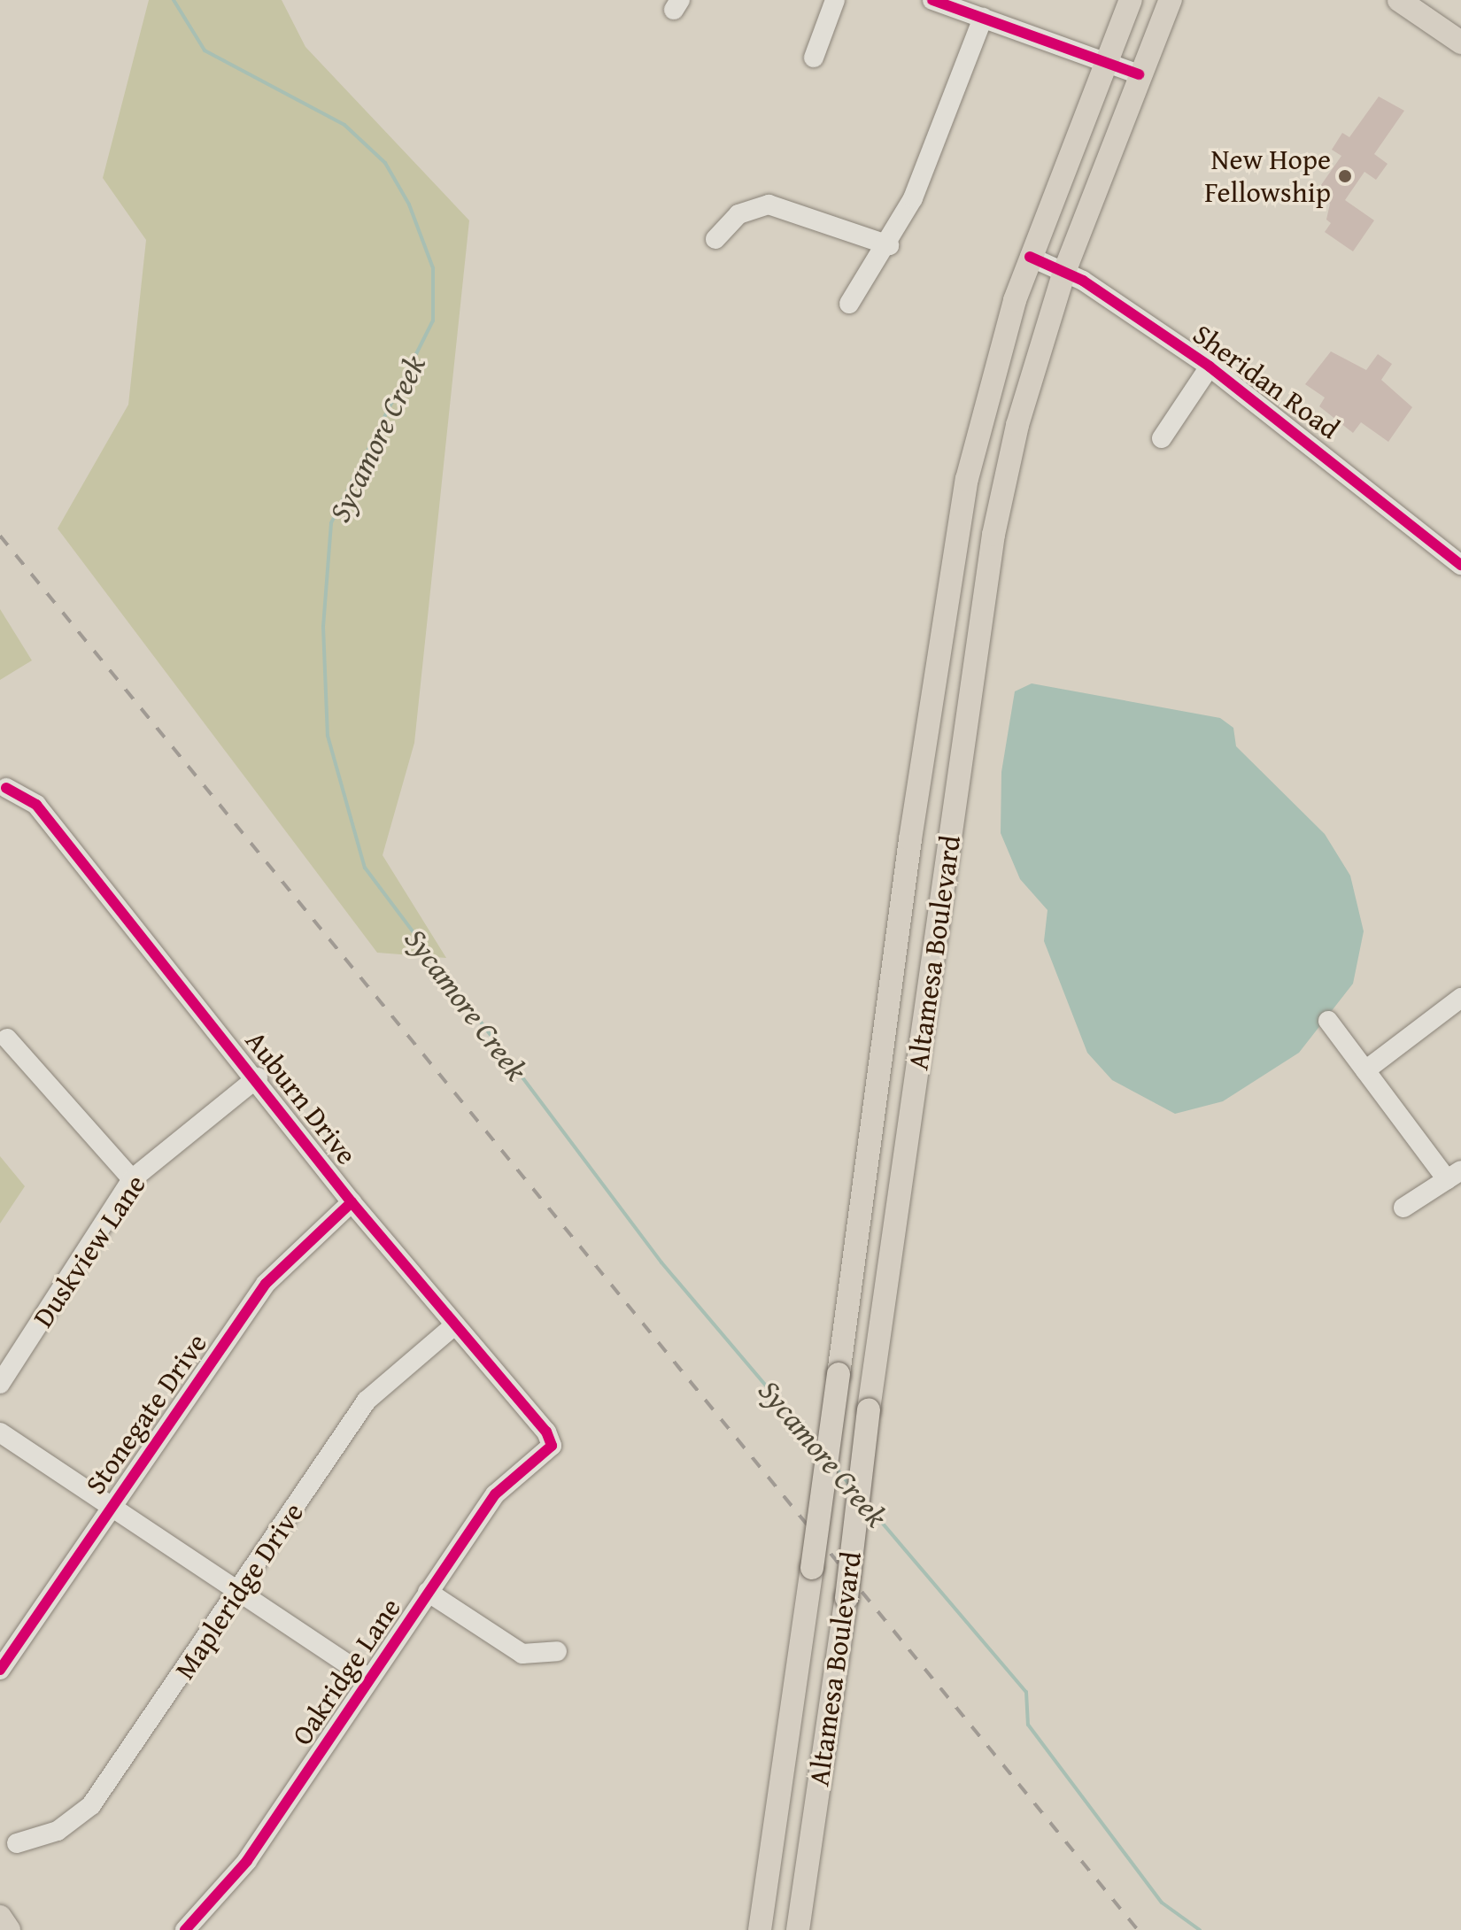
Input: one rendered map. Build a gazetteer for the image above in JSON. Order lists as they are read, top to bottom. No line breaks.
{"streets":{"main road":["Altamesa Boulevard"],"street":["Sheridan Road","Auburn Drive","Duskview Lane","Stonegate Drive","Mapleridge Drive","Oakridge Lane"]},"crossings":[["Sheridan Road","Altamesa Boulevard"],["Auburn Drive","Duskview Lane"],["Auburn Drive","Stonegate Drive"],["Auburn Drive","Mapleridge Drive"],["Auburn Drive","Oakridge Lane"]],"water":["Sycamore Creek"],"places":["New Hope Fellowship"]}
